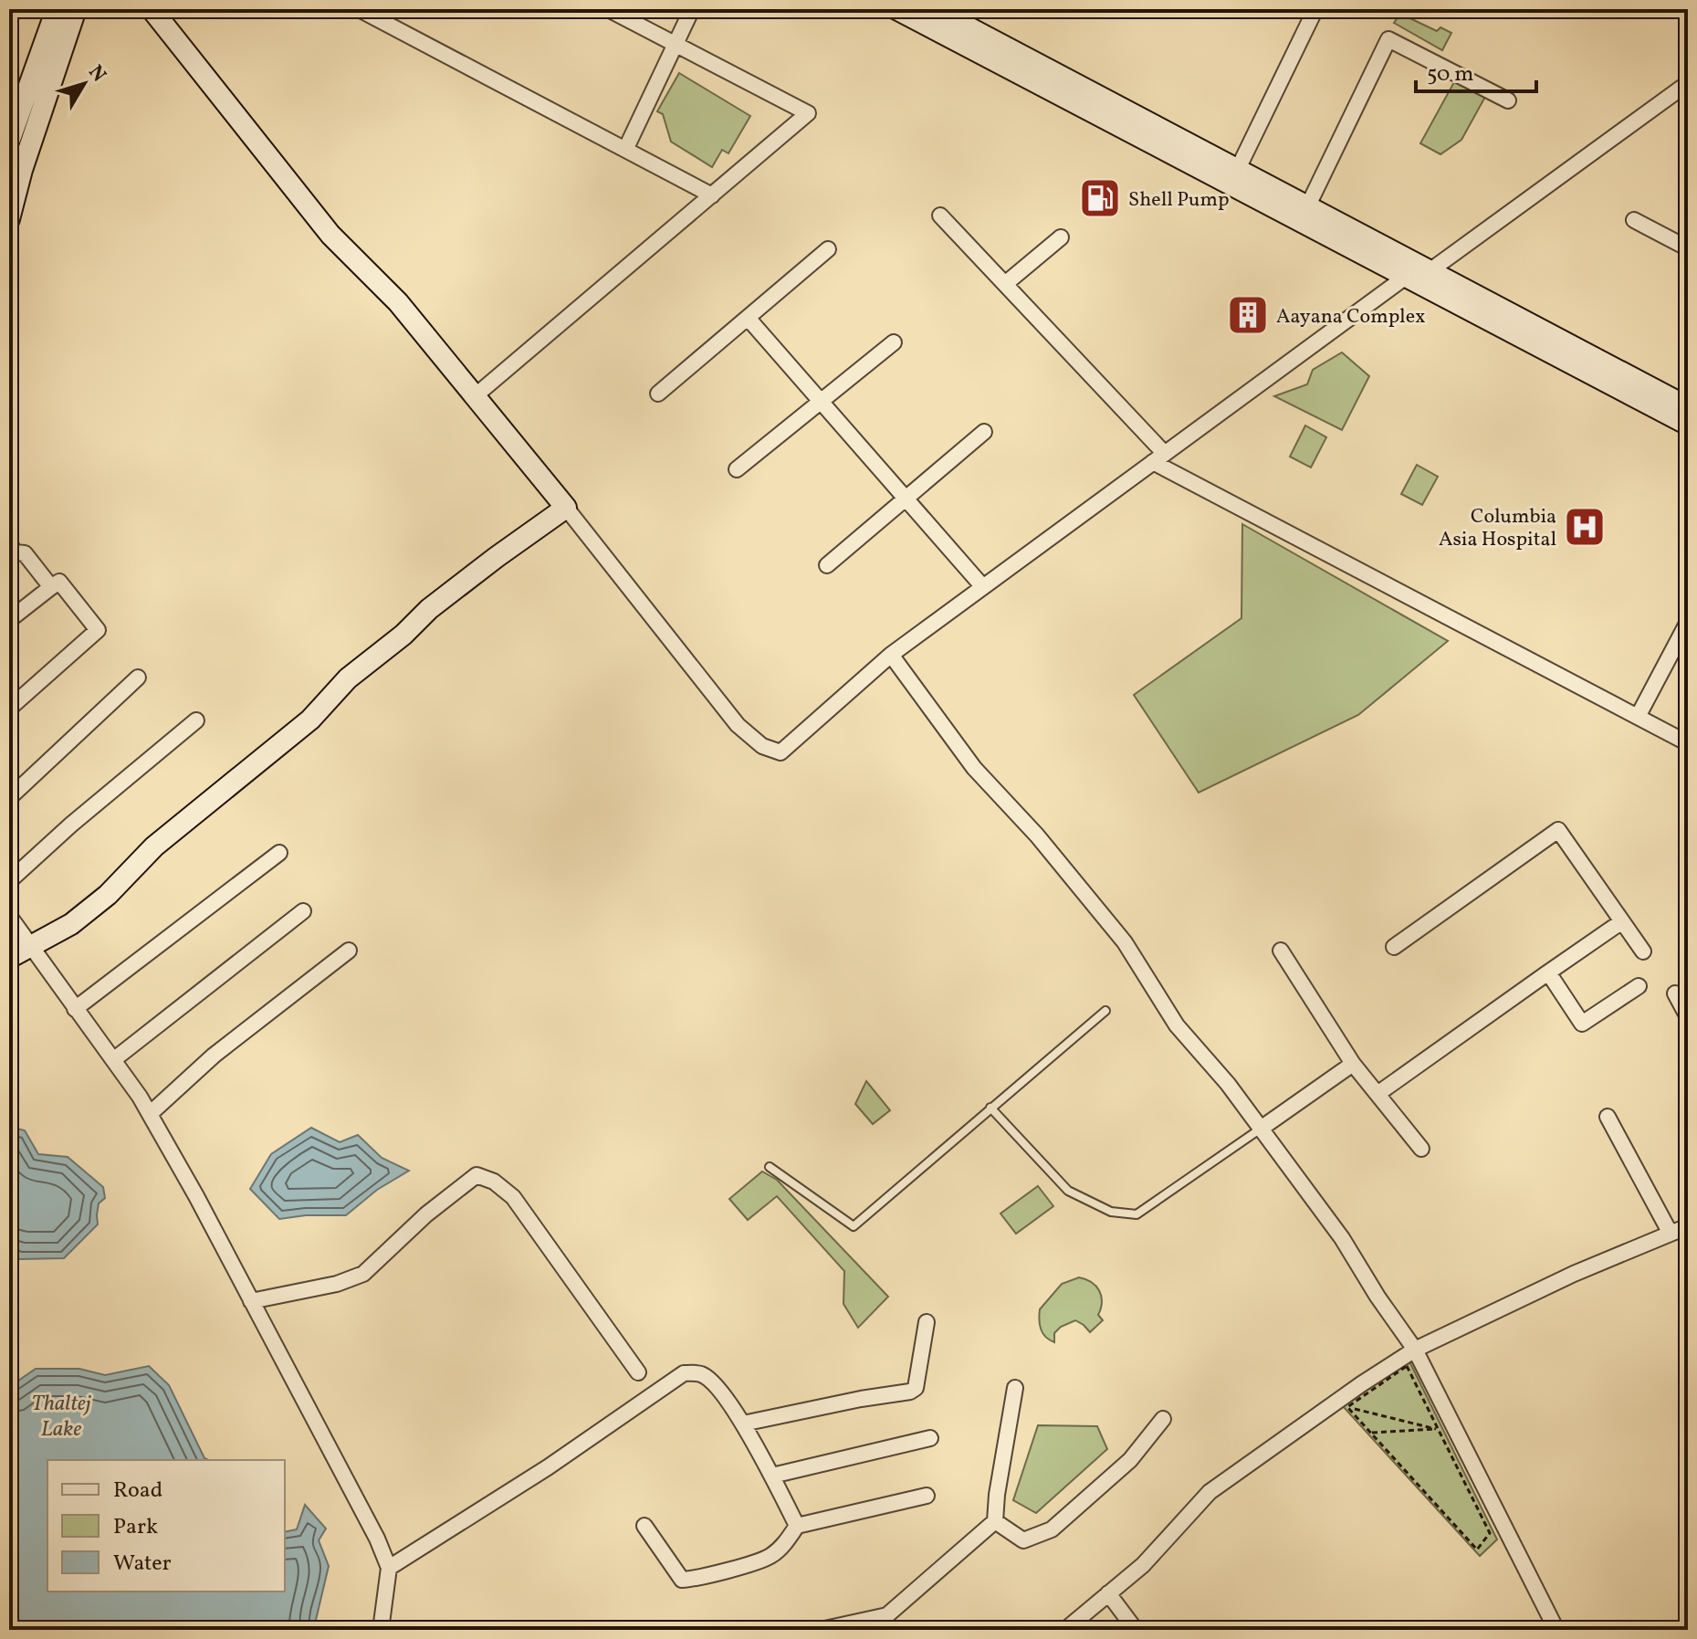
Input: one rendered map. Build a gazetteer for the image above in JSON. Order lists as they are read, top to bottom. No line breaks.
{"water":["Thaltej Lake"],"places":{"fuel station":["Shell Pump"],"building":["Aayana Complex"],"hospital":["Columbia Asia Hospital"]},"legend":["Road","Park","Water"],"scale_bar":"50 m","north":"top right"}
